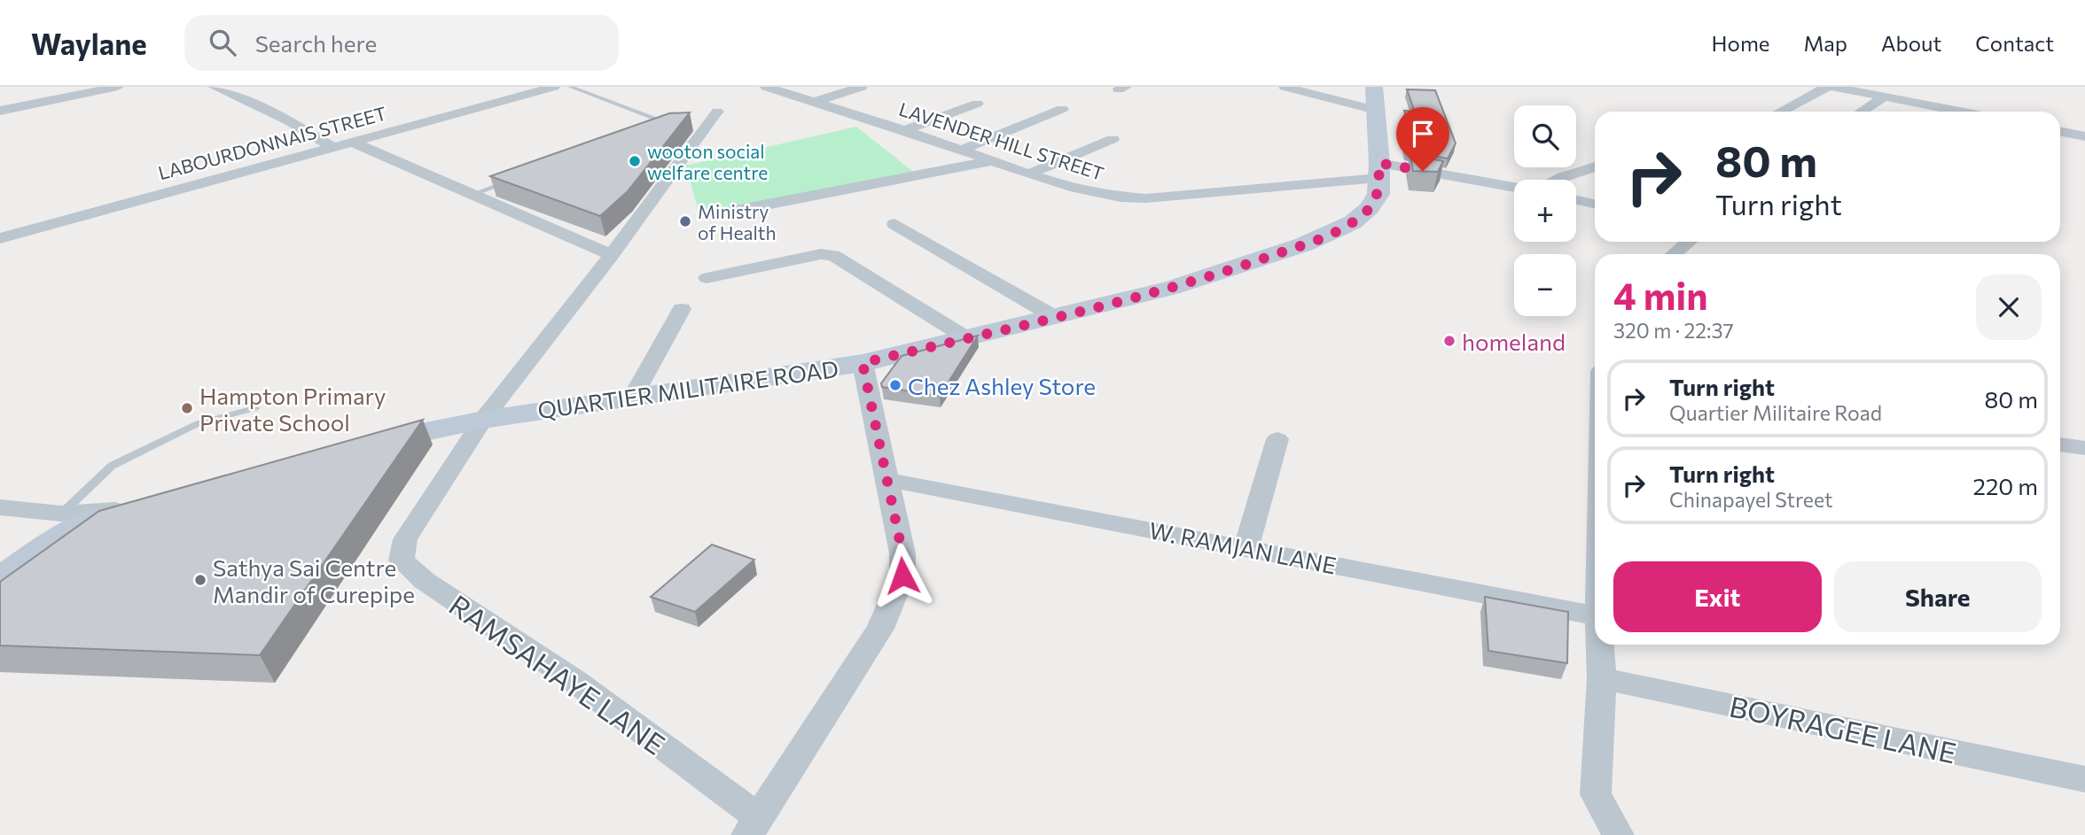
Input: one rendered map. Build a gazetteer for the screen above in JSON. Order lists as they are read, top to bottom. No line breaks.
{"streets":{"main road":["QUARTIER MILITAIRE ROAD"],"street":["LAVENDER HILL STREET","LABOURDONNAIS STREET","W. RAMJAN LANE","RAMSAHAYE LANE","BOYRAGEE LANE"]},"crossings":[["LAVENDER HILL STREET","QUARTIER MILITAIRE ROAD"],["QUARTIER MILITAIRE ROAD","RAMSAHAYE LANE"]],"places":["wooton social welfare centre","Ministry of Health","homeland","Chez Ashley Store","Hampton Primary Private School","Sathya Sai Centre Mandir of Curepipe"],"page":{"header":"Waylane","search":"Search here","nav":["Home","Map","About","Contact"],"map_buttons":["+","−"],"turn":["80 m","Turn right"],"heading":["4 min","320 m · 22:37"],"list":[{"name":"Turn right","note":"Quartier Militaire Road","value":"80 m"},{"name":"Turn right","note":"Chinapayel Street","value":"220 m"}],"buttons":["Exit","Share"]}}
